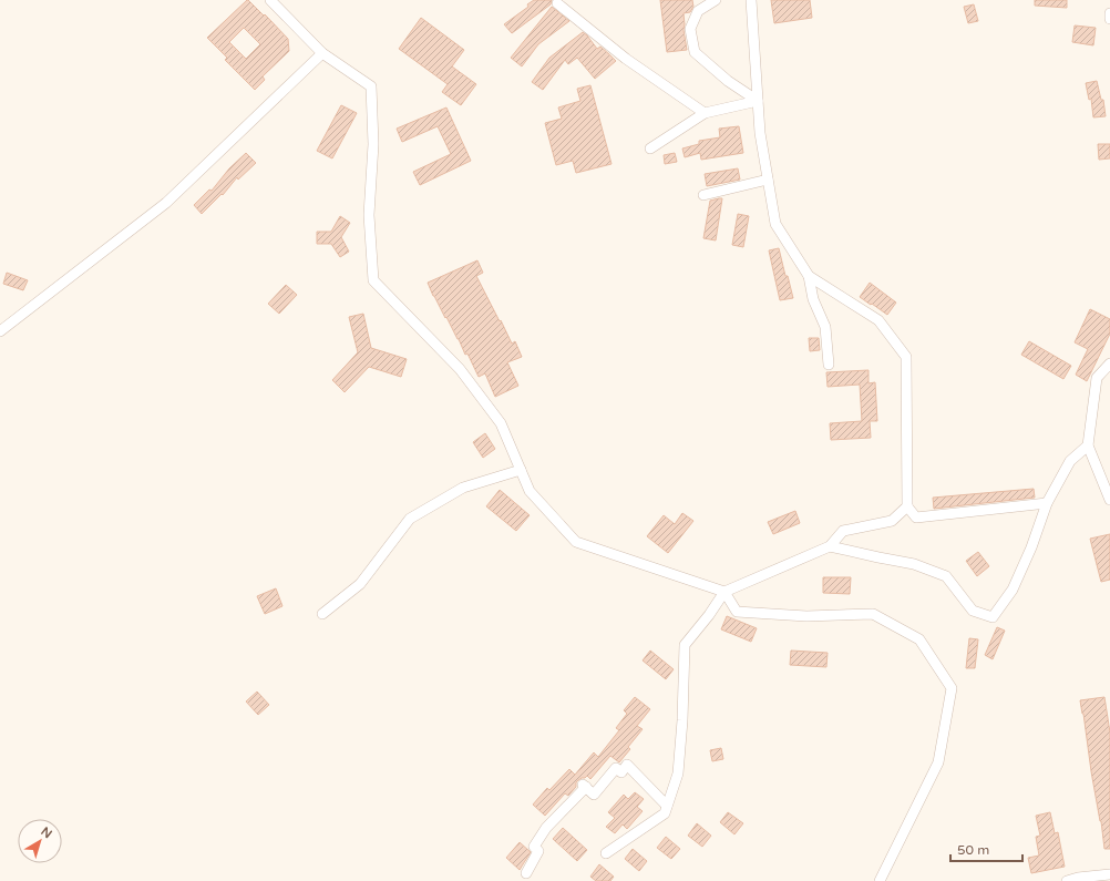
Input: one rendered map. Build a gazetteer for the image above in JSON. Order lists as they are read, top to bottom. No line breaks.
{"scale_bar":"50 m","north":"top right"}
